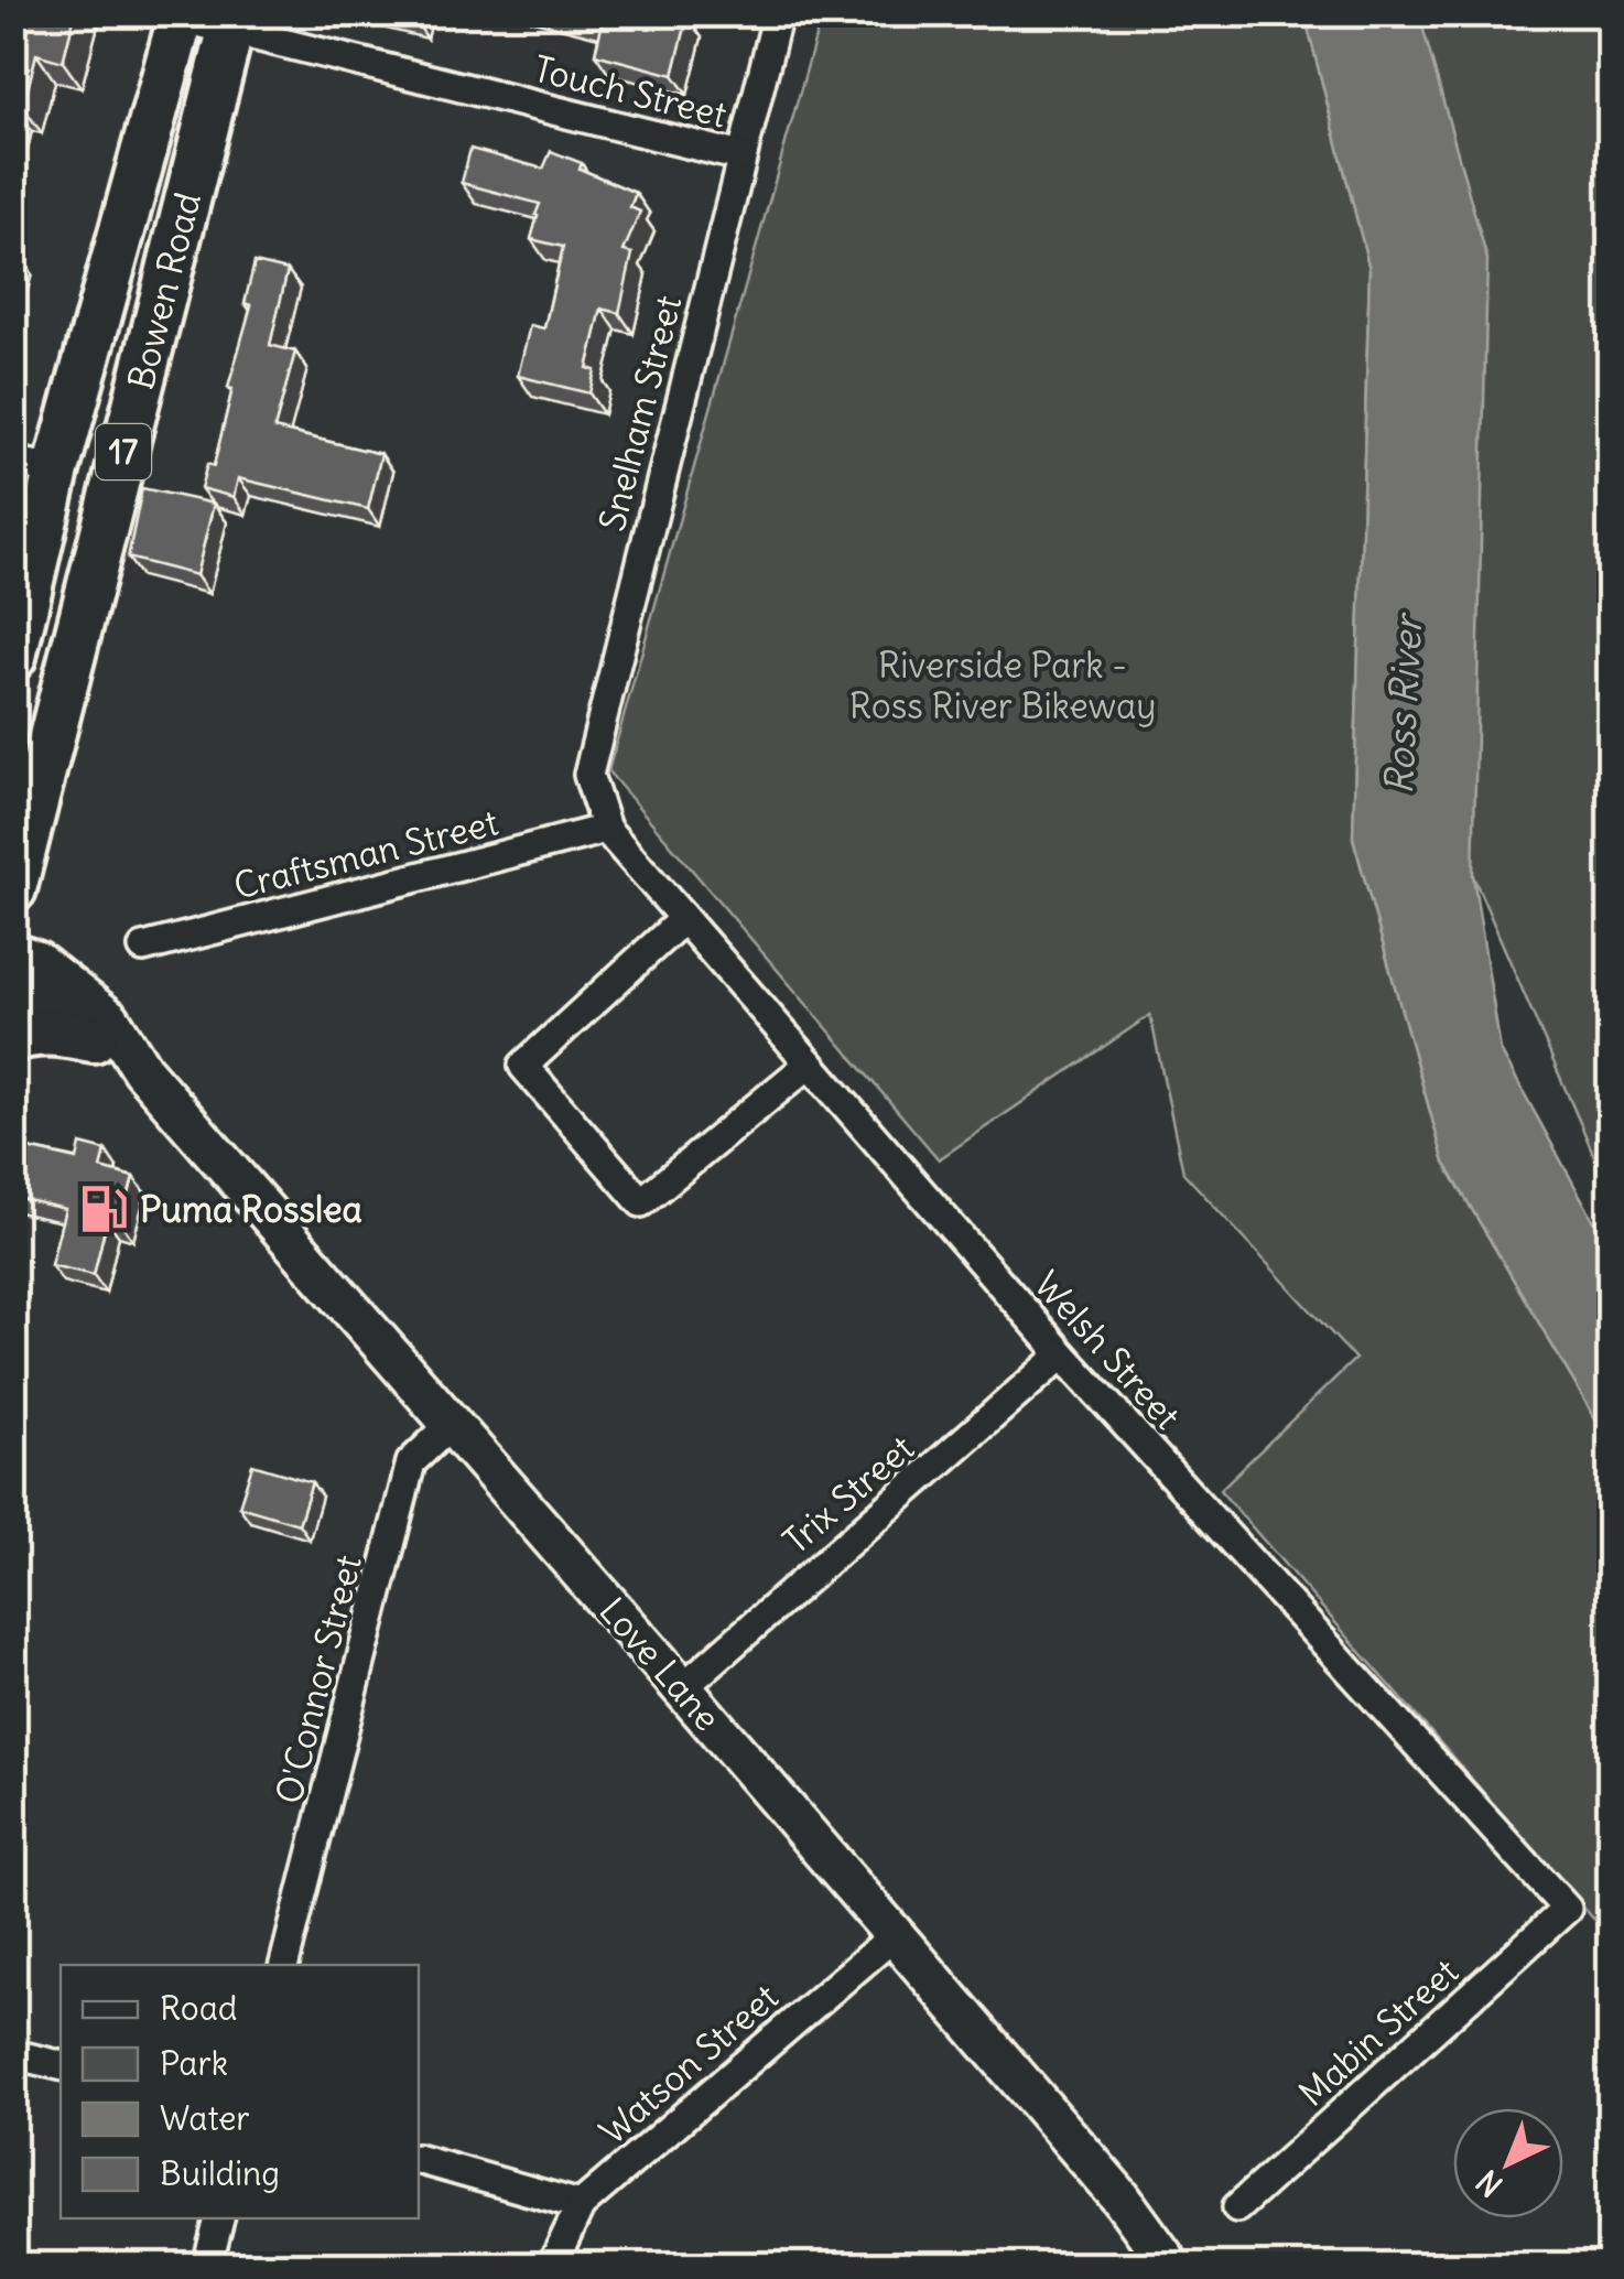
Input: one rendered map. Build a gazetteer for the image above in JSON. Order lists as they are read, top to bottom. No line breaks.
{"streets":{"main road":["Bowen Road","17"],"street":["Touch Street","Snelham Street","Craftsman Street","Welsh Street","Trix Street","Love Lane","O'Connor Street","Mabin Street","Watson Street"]},"crossings":[["Touch Street","Bowen Road"],["Touch Street","Snelham Street"],["Snelham Street","Craftsman Street"],["Snelham Street","Welsh Street"],["Craftsman Street","Welsh Street"],["Welsh Street","Trix Street"],["Welsh Street","Mabin Street"],["Trix Street","Love Lane"],["Love Lane","O'Connor Street"],["Love Lane","Watson Street"]],"water":["Ross River"],"parks":["Riverside Park - Ross River Bikeway"],"places":{"fuel station":["Puma Rosslea"]},"legend":["Road","Park","Water","Building"],"north":"bottom left"}
